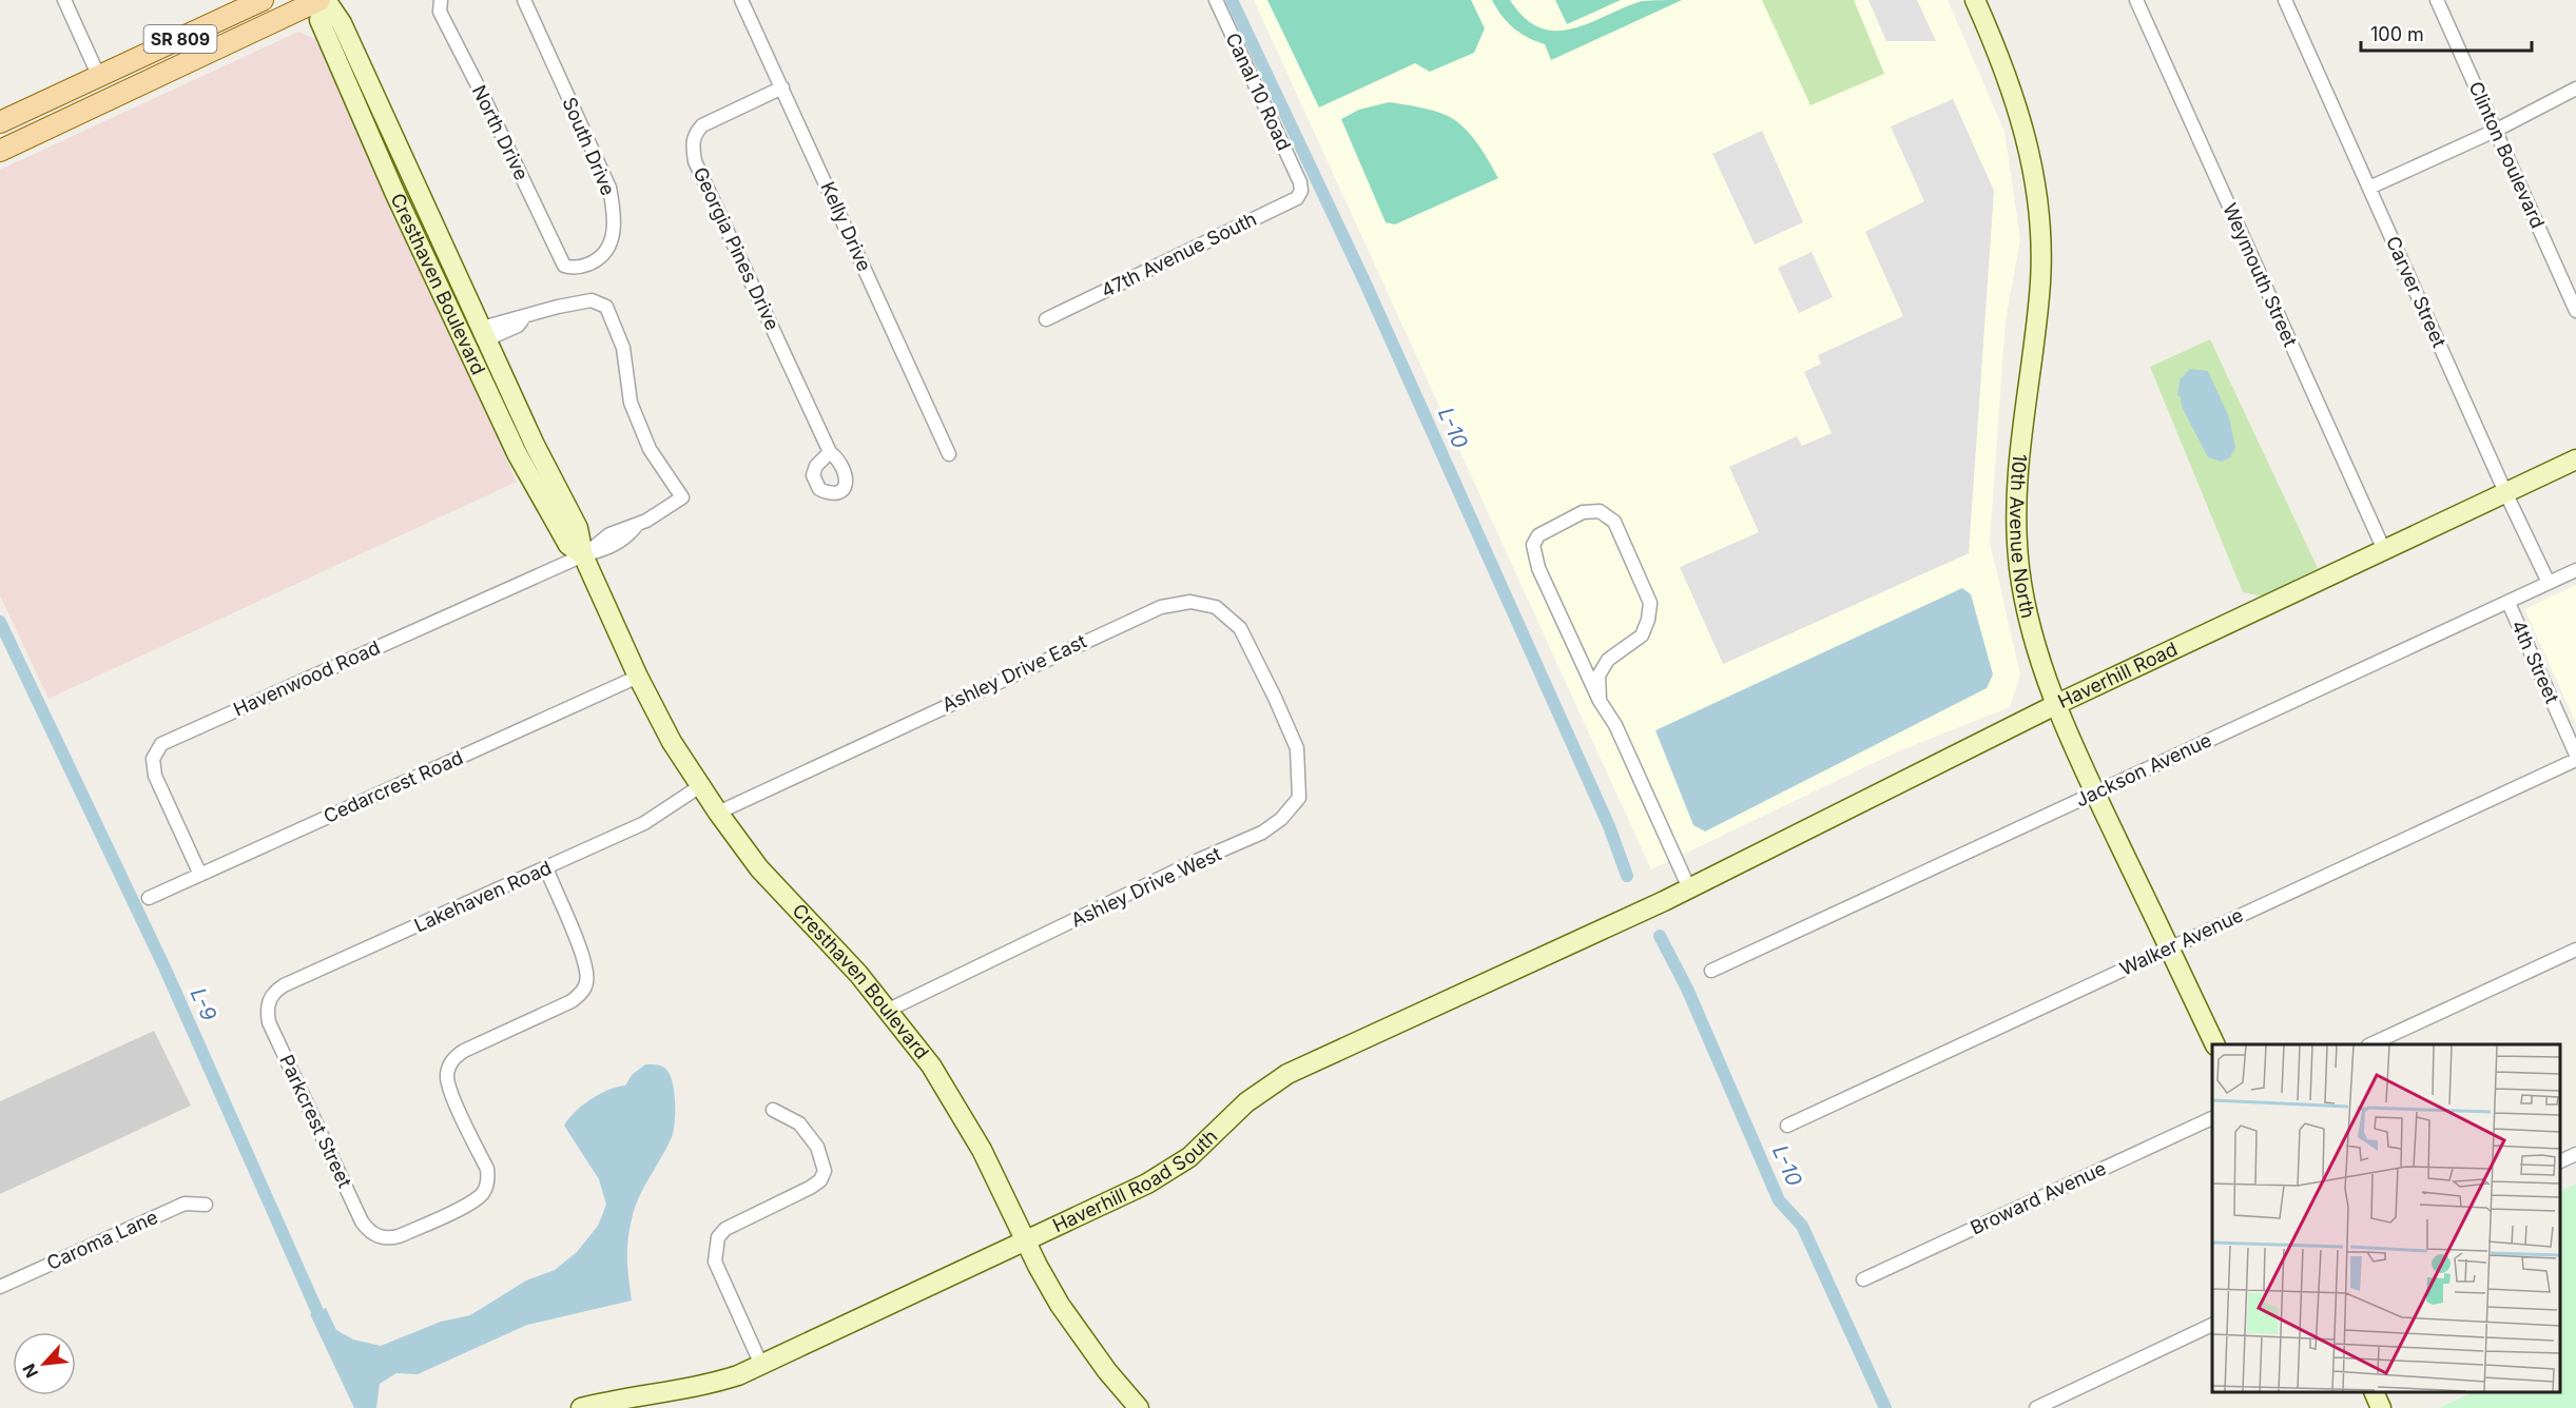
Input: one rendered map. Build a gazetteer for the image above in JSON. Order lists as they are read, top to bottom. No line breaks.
{"streets":{"main road":["SR 809"],"street":["Canal 10 Road","North Drive","South Drive","Clinton Boulevard","Kelly Drive","Georgia Pines Drive","47th Avenue South","Weymouth Street","Cresthaven Boulevard","Carver Street","10th Avenue North","4th Street","Ashley Drive East","Haverhill Road","Havenwood Road","Jackson Avenue","Cedarcrest Road","Ashley Drive West","Lakehaven Road","Walker Avenue","Parkcrest Street","Haverhill Road South","Broward Avenue","Caroma Lane"]},"crossings":[["SR 809","Cresthaven Boulevard"],["Canal 10 Road","47th Avenue South"],["North Drive","South Drive"],["Kelly Drive","Georgia Pines Drive"],["Weymouth Street","Haverhill Road"],["Cresthaven Boulevard","Ashley Drive East"],["Cresthaven Boulevard","Havenwood Road"],["Cresthaven Boulevard","Cedarcrest Road"],["Cresthaven Boulevard","Ashley Drive West"],["Cresthaven Boulevard","Lakehaven Road"],["Cresthaven Boulevard","Haverhill Road South"],["Carver Street","Haverhill Road"],["Carver Street","Jackson Avenue"],["10th Avenue North","Haverhill Road"],["10th Avenue North","Jackson Avenue"],["10th Avenue North","Walker Avenue"],["4th Street","Jackson Avenue"],["Ashley Drive East","Ashley Drive West"],["Haverhill Road","Haverhill Road South"],["Havenwood Road","Cedarcrest Road"],["Lakehaven Road","Parkcrest Street"]],"water":["L-10","L-9"],"scale_bar":"100 m","north":"bottom left"}
